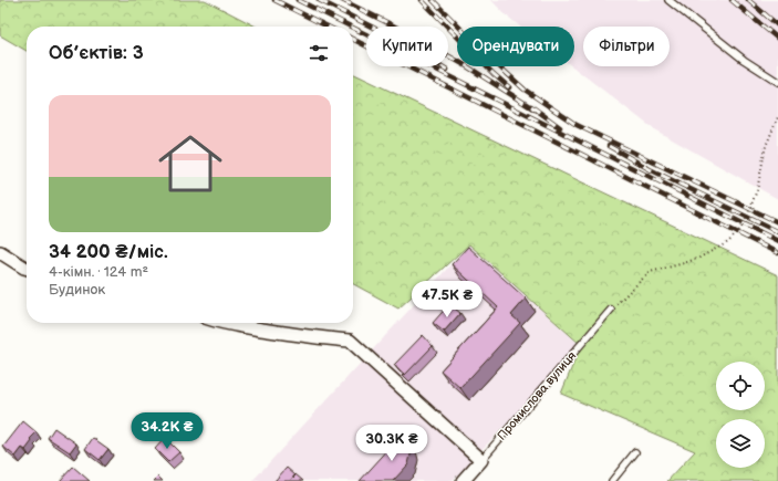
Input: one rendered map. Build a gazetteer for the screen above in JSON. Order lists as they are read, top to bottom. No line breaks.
{"streets":{"street":["Промислова вулиця"]},"page":{"chip":["Купити","Орендувати","Фільтри"],"heading":"Об’єктів: 3","list":[{"name":"34 200 ₴/міс.","note":"4-кімн. · 124 m² · Будинок"}],"price":["47.5K ₴","34.2K ₴","30.3K ₴"]}}
